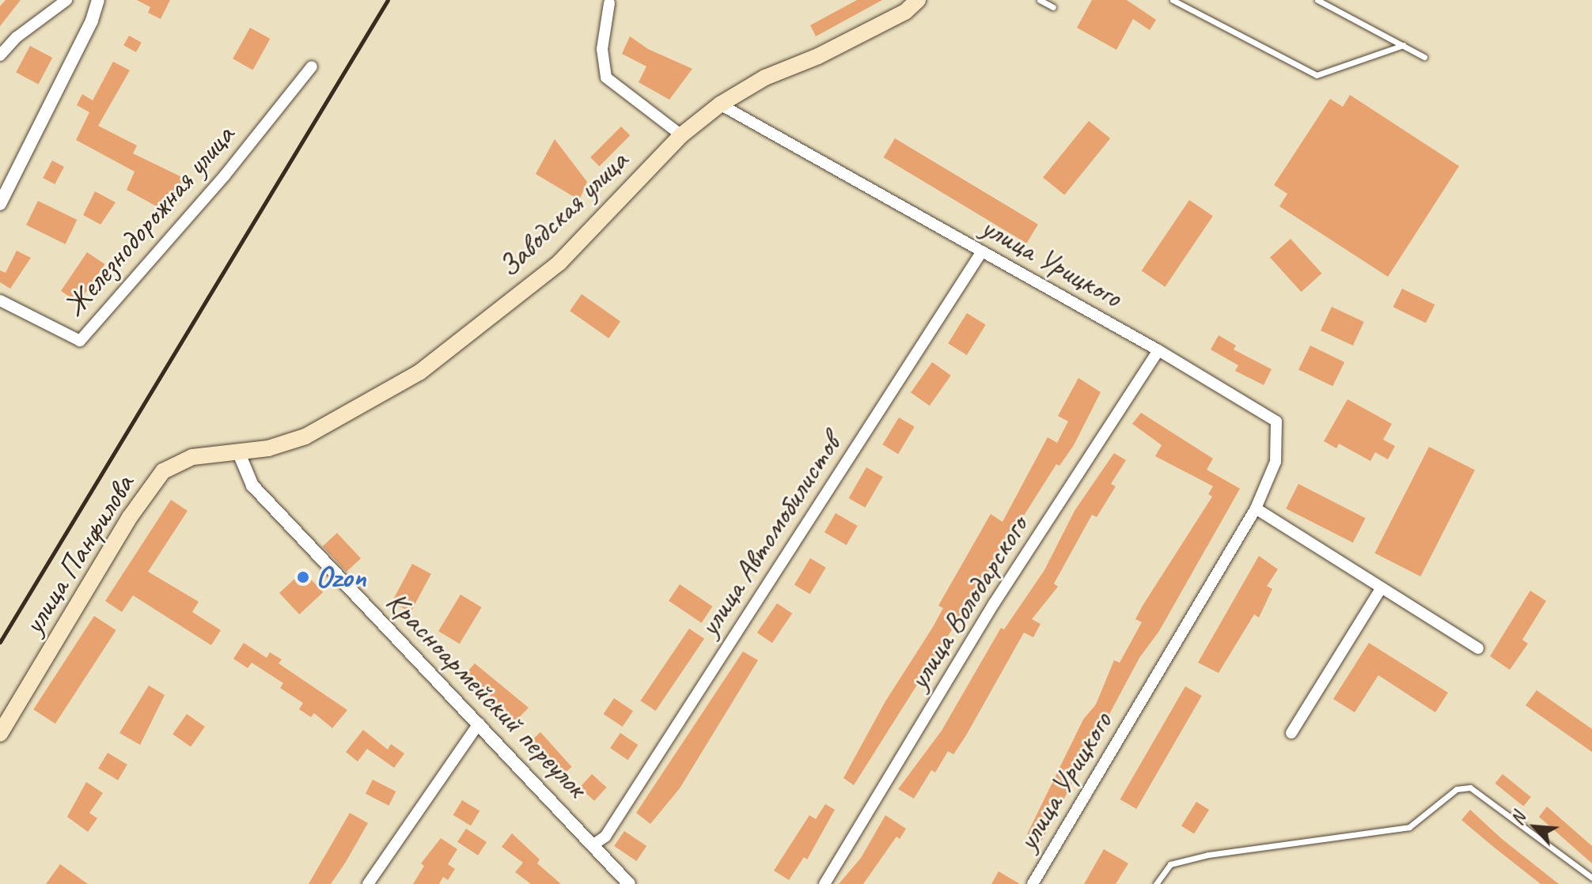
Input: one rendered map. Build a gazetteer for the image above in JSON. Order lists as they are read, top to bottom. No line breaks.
{"streets":{"main road":["Заводская улица","улица Панфилова"],"street":["Железнодорожная улица","улица Урицкого","улица Автомобилистов","улица Володарского","Красноармейский переулок"]},"crossings":[["Заводская улица","улица Урицкого"],["Заводская улица","улица Панфилова"],["Заводская улица","Красноармейский переулок"],["улица Урицкого","улица Автомобилистов"],["улица Урицкого","улица Володарского"],["улица Автомобилистов","Красноармейский переулок"],["улица Панфилова","Красноармейский переулок"]],"places":["Ozon"],"north":"top left"}
